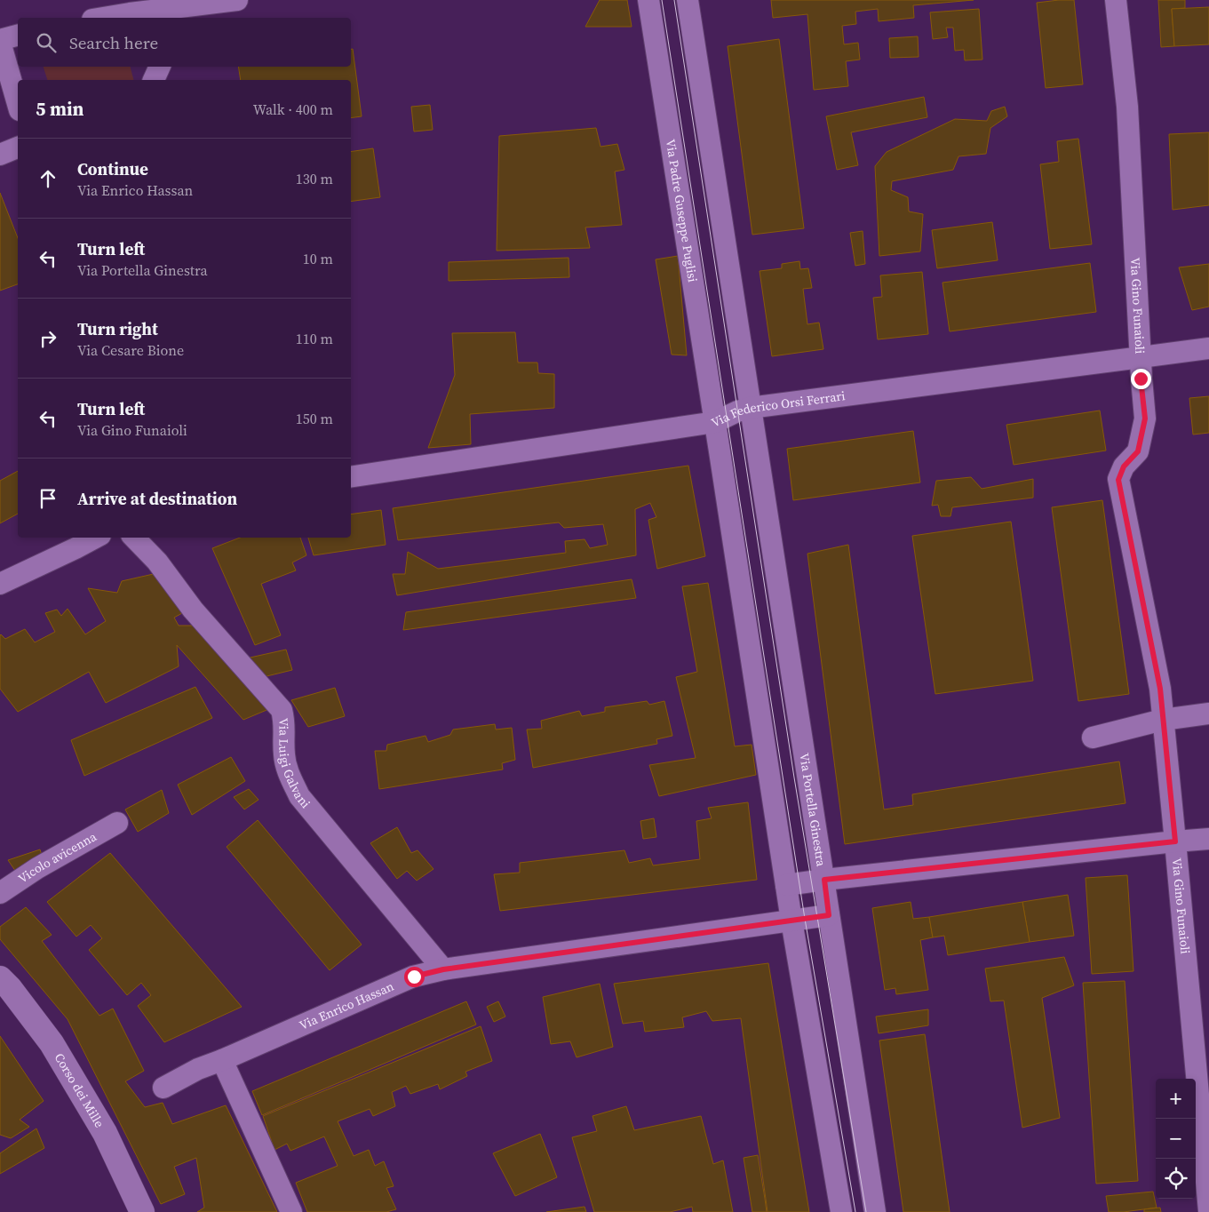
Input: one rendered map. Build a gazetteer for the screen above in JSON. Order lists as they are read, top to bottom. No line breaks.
{"streets":{"street":["Via Padre Guseppe Puglisi","Via Gino Funaioli","Via Federico Orsi Ferrari","Via Luigi Galvani","Via Portella Ginestra","Vicolo avicenna","Via Enrico Hassan","Corso dei Mille"]},"crossings":[["Via Padre Guseppe Puglisi","Via Federico Orsi Ferrari"],["Via Gino Funaioli","Via Federico Orsi Ferrari"],["Via Federico Orsi Ferrari","Via Portella Ginestra"],["Via Luigi Galvani","Via Enrico Hassan"],["Via Portella Ginestra","Via Enrico Hassan"]],"page":{"search":"Search here","heading":["5 min","Walk · 400 m"],"list":[["Continue","Via Enrico Hassan","130 m"],["Turn left","Via Portella Ginestra","10 m"],["Turn right","Via Cesare Bione","110 m"],["Turn left","Via Gino Funaioli","150 m"],"Arrive at destination"],"map_buttons":["+","−"]}}
